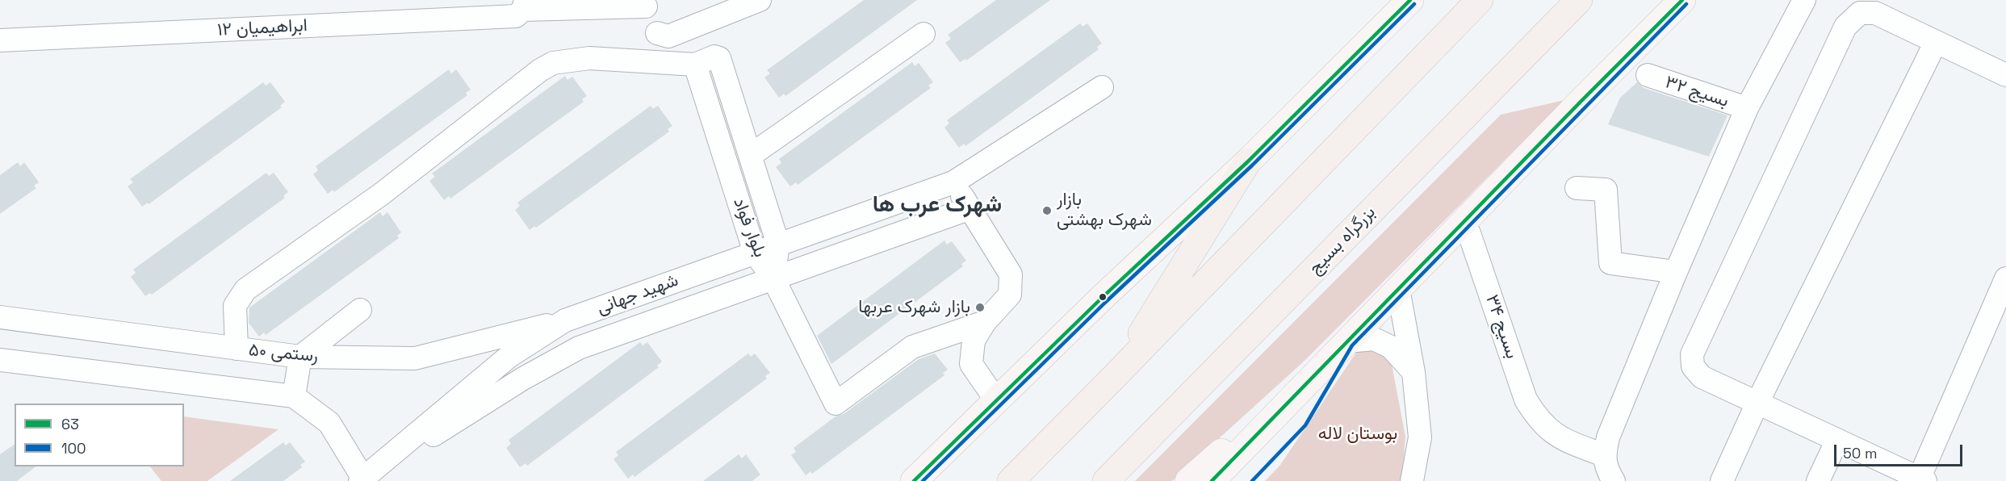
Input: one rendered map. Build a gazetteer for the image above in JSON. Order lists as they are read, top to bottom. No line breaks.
{"streets":{"highway":["بزرگراه بسیج"],"street":["ابراهیمیان ۱۲","بسیج ۳۲","بلوار فواد","شهید جهانی","بسیج ۳۴","رستمی ۵۰"]},"crossings":[["بلوار فواد","شهید جهانی"],["شهید جهانی","رستمی ۵۰"]],"districts":["شهرک عرب ها"],"parks":["بوستان لاله"],"places":["بازار شهرک بهشتی","بازار شهرک عربها"],"lines":["transit line 63","transit line 100"],"legend":["63","100"],"scale_bar":"50 m"}
